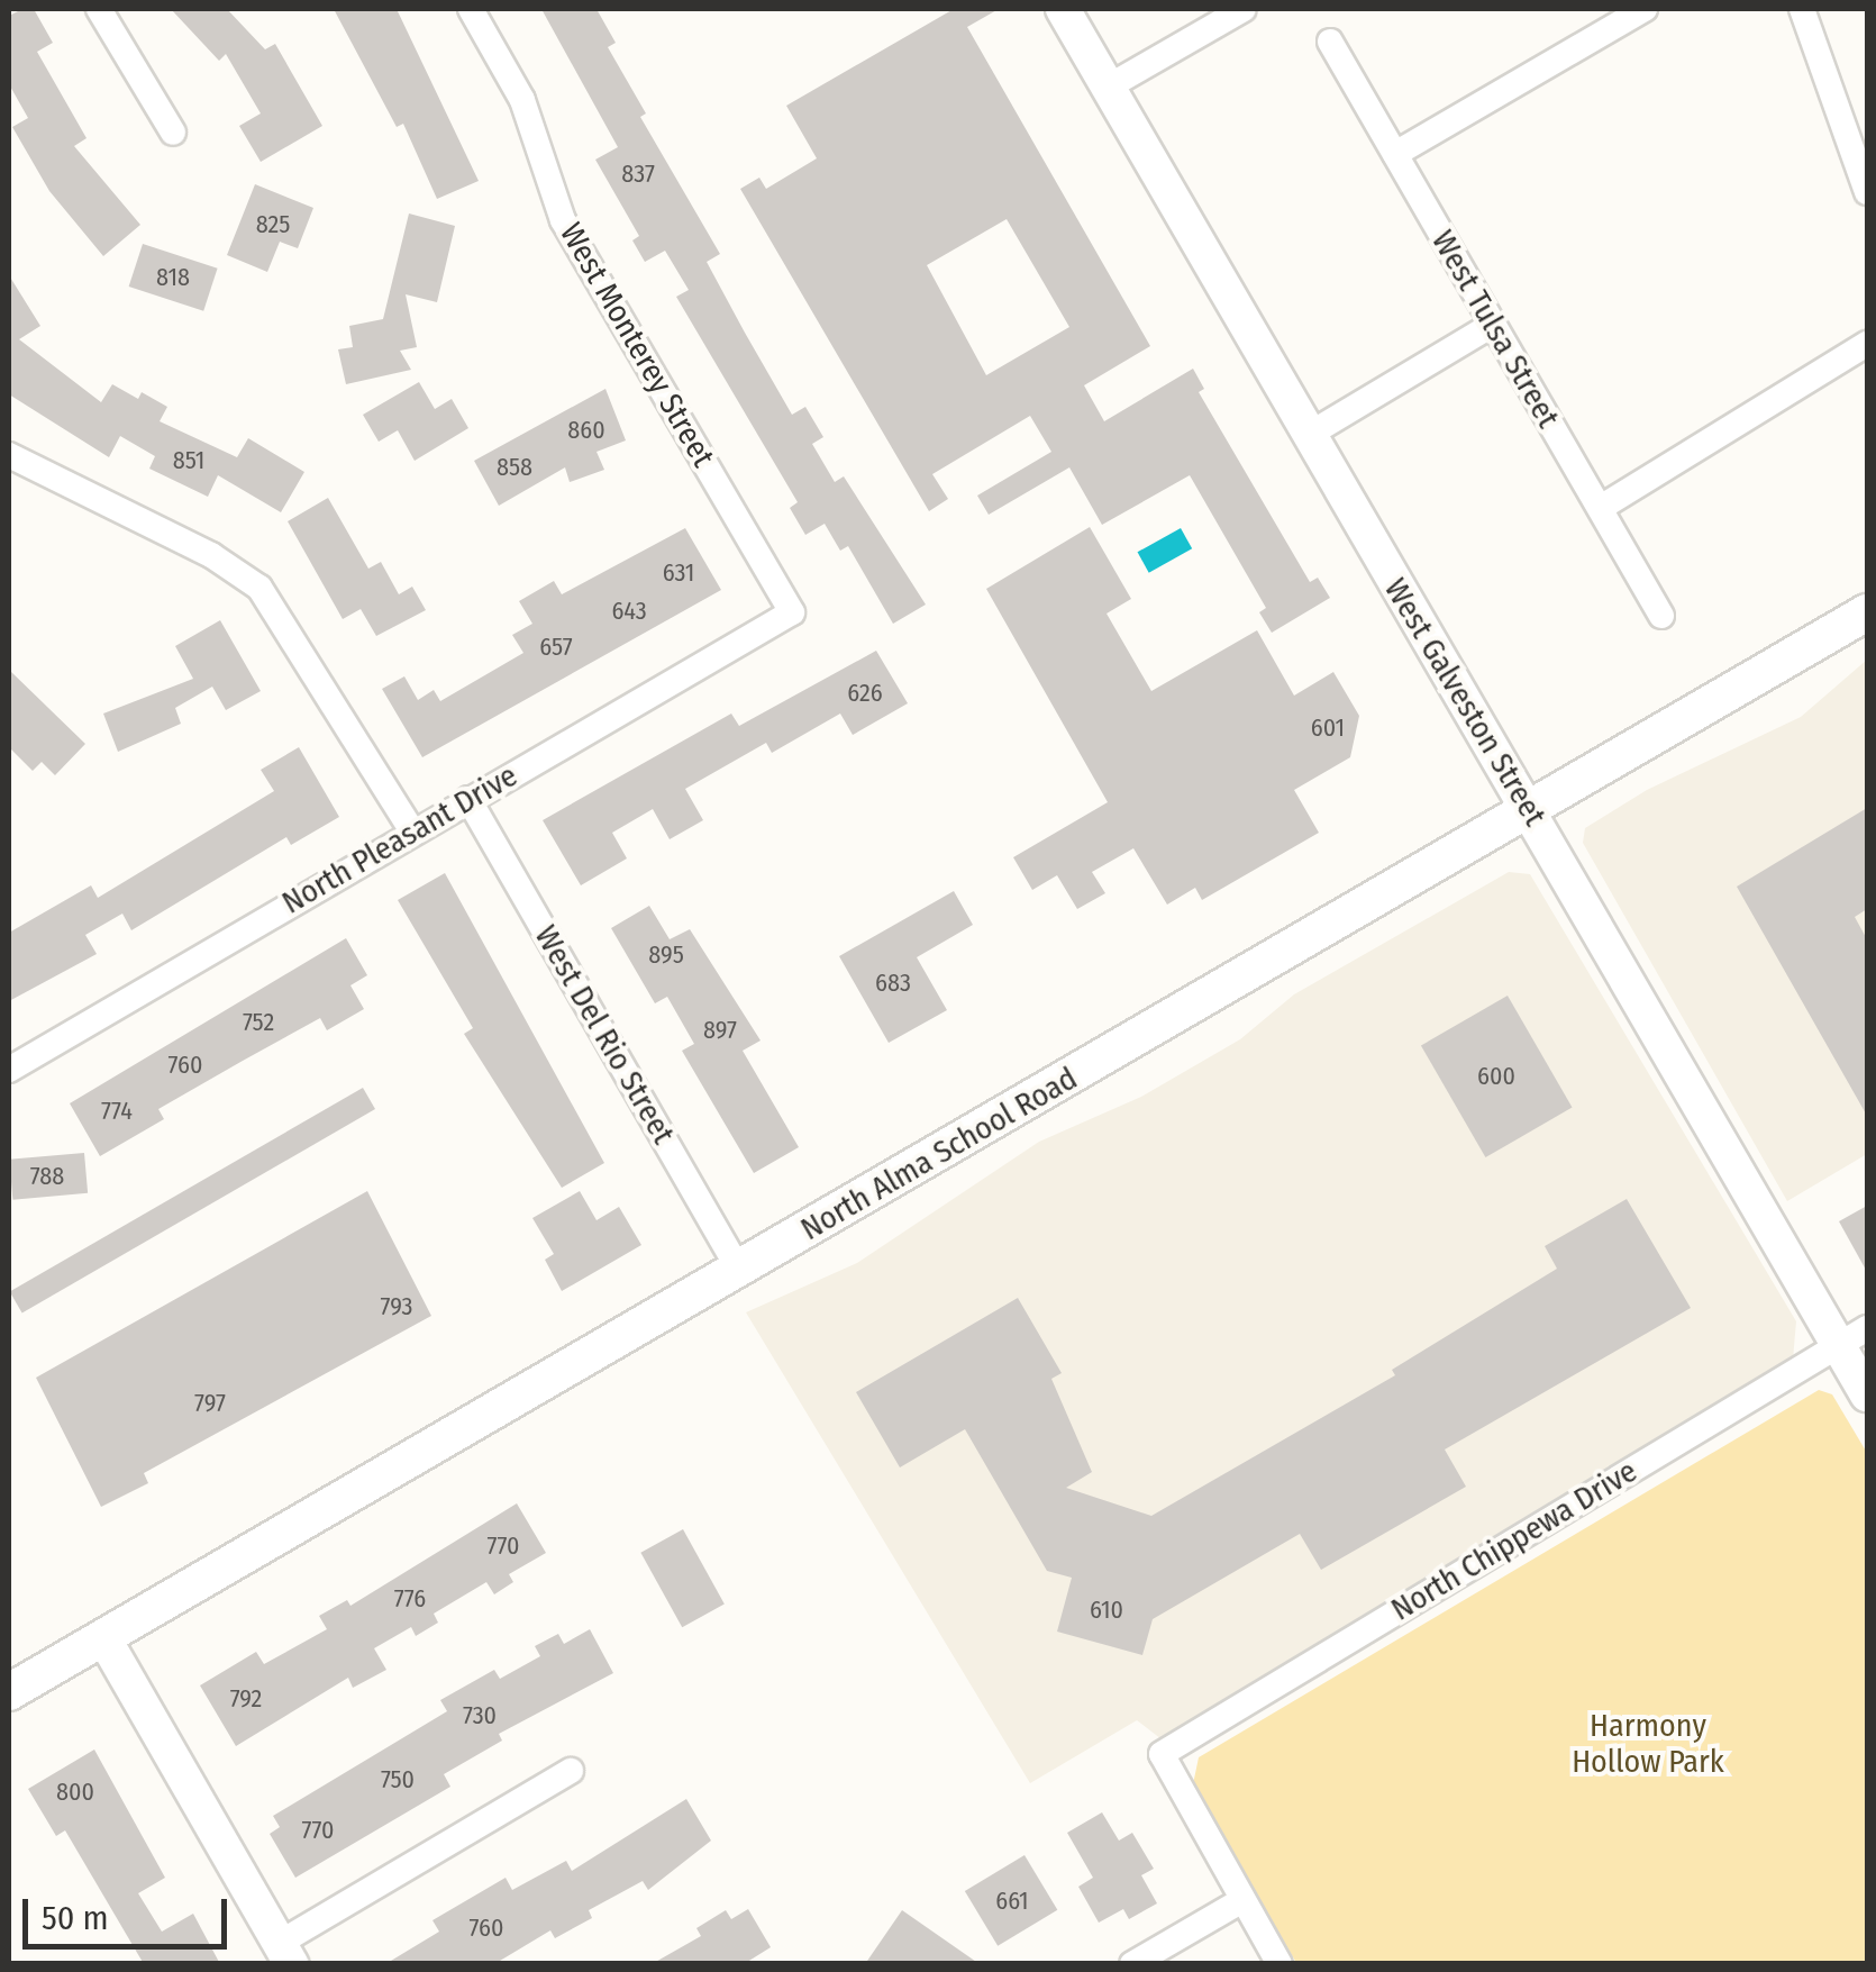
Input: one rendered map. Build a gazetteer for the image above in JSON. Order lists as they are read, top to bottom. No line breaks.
{"streets":{"main road":["North Alma School Road"],"street":["West Tulsa Street","West Monterey Street","West Galveston Street","North Pleasant Drive","West Del Rio Street","North Chippewa Drive"]},"crossings":[["West Monterey Street","North Pleasant Drive"],["West Galveston Street","North Alma School Road"],["West Galveston Street","North Chippewa Drive"],["North Pleasant Drive","West Del Rio Street"],["West Del Rio Street","North Alma School Road"]],"parks":["Harmony Hollow Park"],"house_numbers":["837","825","818","860","851","858","631","643","657","626","601","895","683","752","897","760","600","774","788","793","797","770","776","610","792","730","750","800","770","661","760"],"scale_bar":"50 m"}
